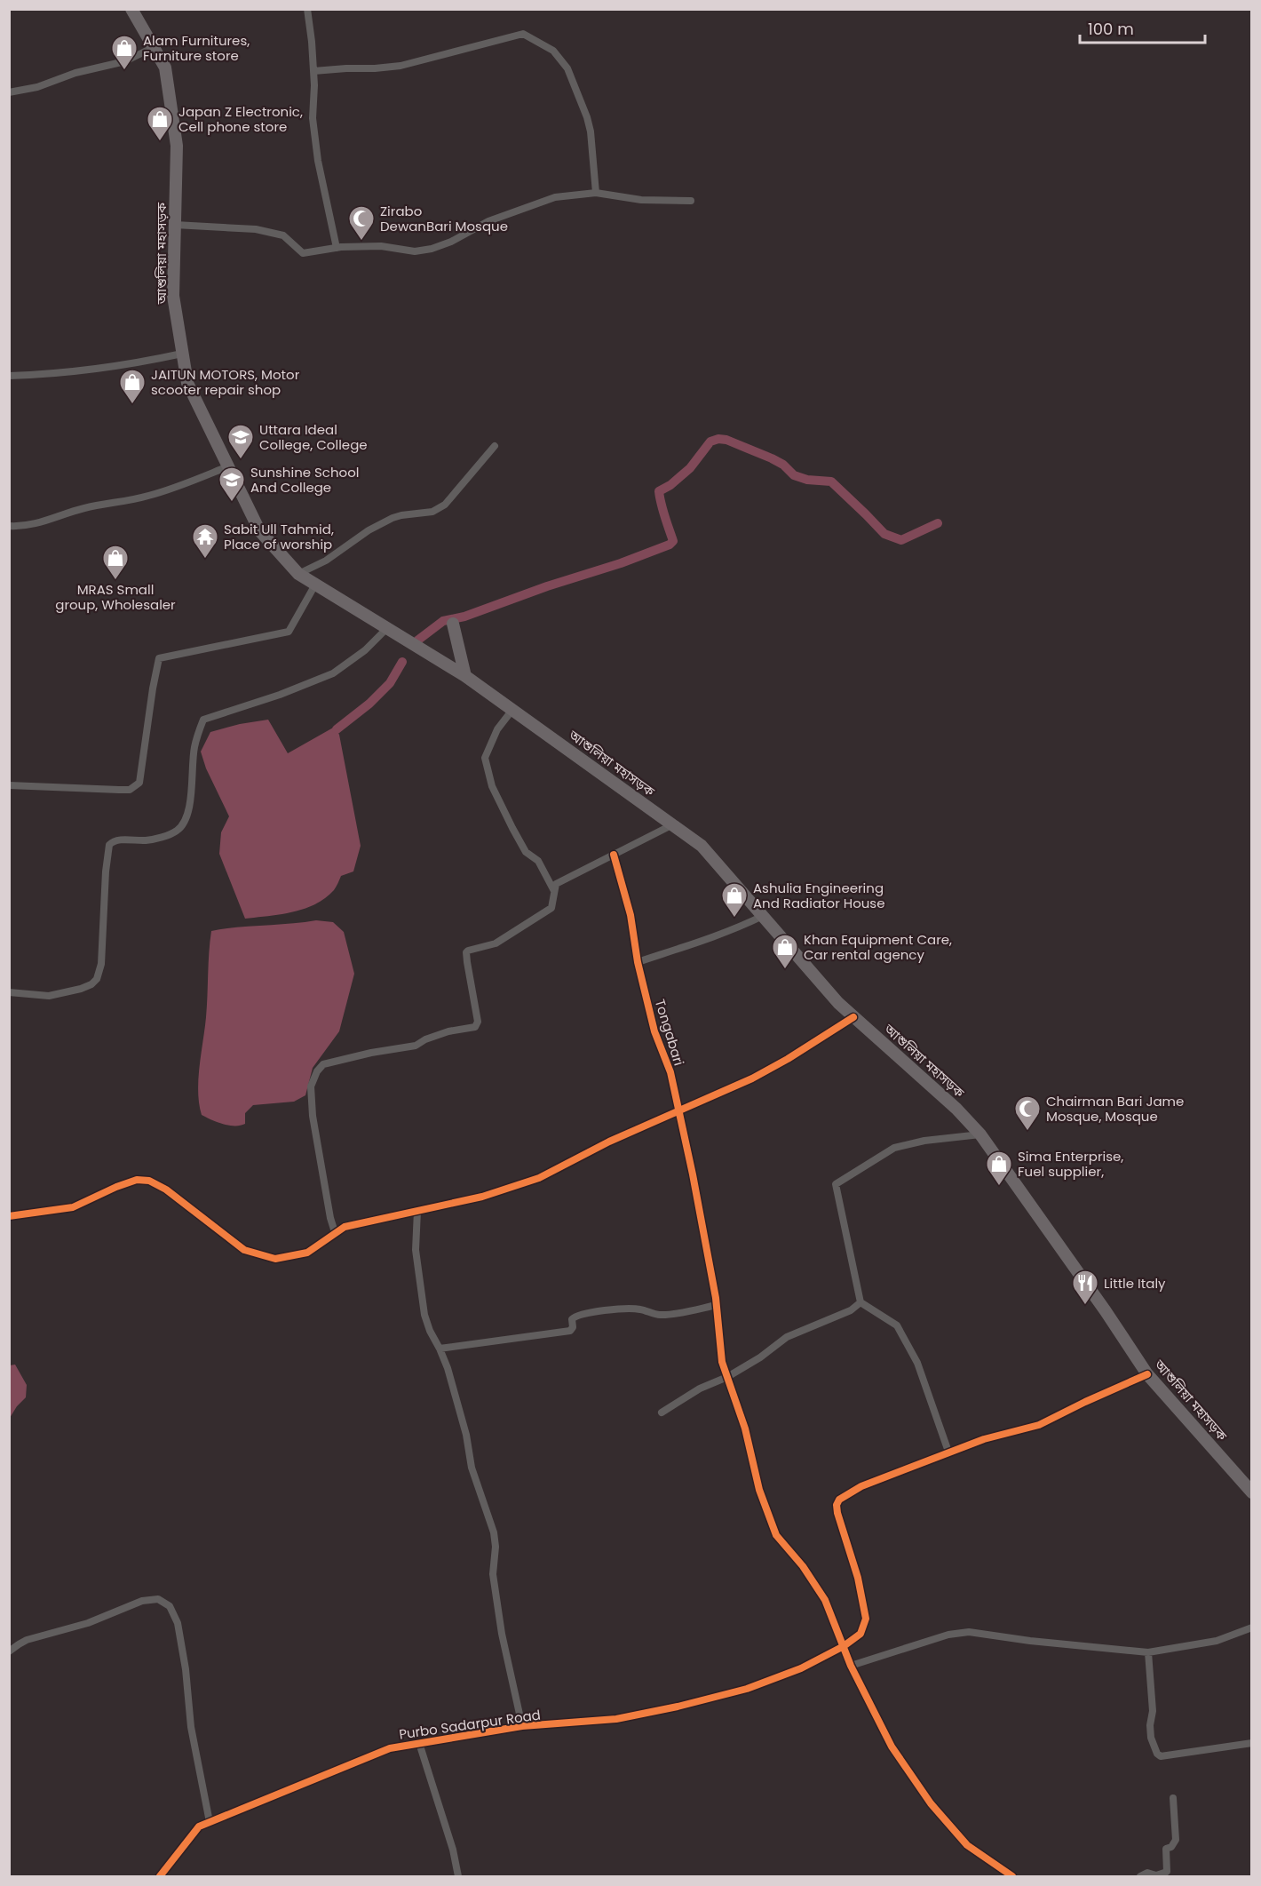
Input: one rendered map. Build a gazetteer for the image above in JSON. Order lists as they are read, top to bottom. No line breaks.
{"streets":{"highway":["আশুলিয়া মহাসড়ক"],"street":["Tongabari","Purbo Sadarpur Road"]},"crossings":[["Tongabari","Purbo Sadarpur Road"]],"places":{"shop":["Alam Furnitures, Furniture store","Japan Z Electronic, Cell phone store","JAITUN MOTORS, Motor scooter repair shop","MRAS Small group, Wholesaler","Ashulia Engineering And Radiator House","Khan Equipment Care, Car rental agency","Sima Enterprise, Fuel supplier,"],"mosque":["Zirabo DewanBari Mosque","Chairman Bari Jame Mosque, Mosque"],"school or university":["Uttara Ideal College, College","Sunshine School And College"],"temple":["Sabit Ull Tahmid, Place of worship"],"restaurant":["Little Italy"]},"scale_bar":"100 m"}
